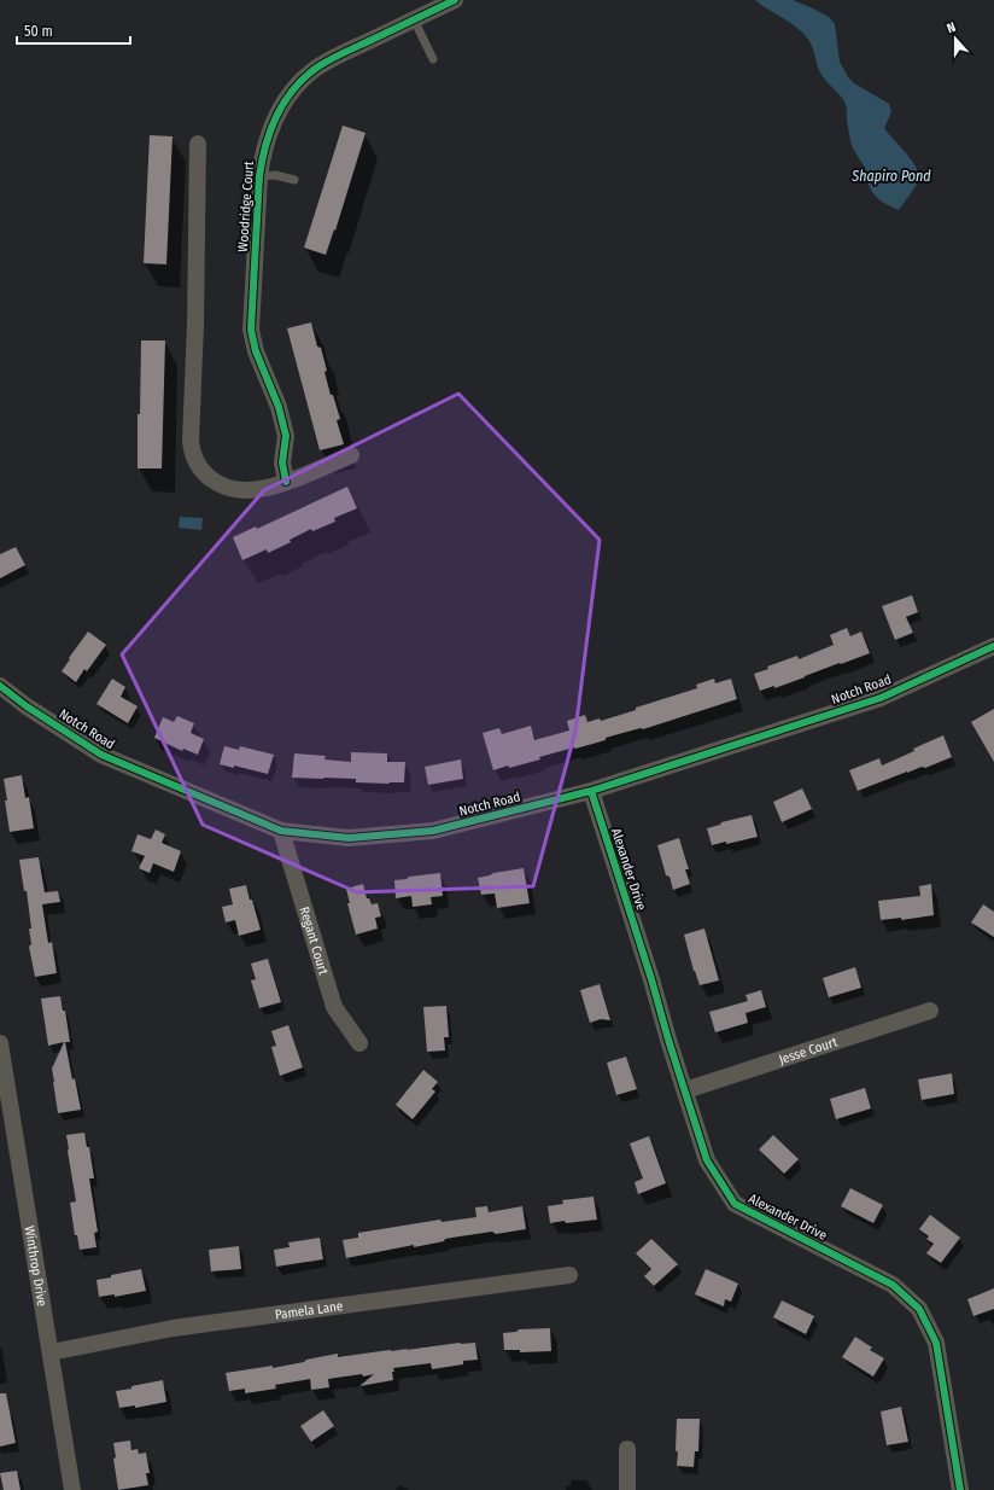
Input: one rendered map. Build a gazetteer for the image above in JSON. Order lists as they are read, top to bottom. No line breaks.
{"streets":{"street":["Woodridge Court","Notch Road","Alexander Drive","Regant Court","Jesse Court","Winthrop Drive","Pamela Lane"]},"crossings":[["Notch Road","Alexander Drive"],["Notch Road","Regant Court"],["Alexander Drive","Jesse Court"],["Winthrop Drive","Pamela Lane"]],"water":["Shapiro Pond"],"scale_bar":"50 m","north":"top"}
